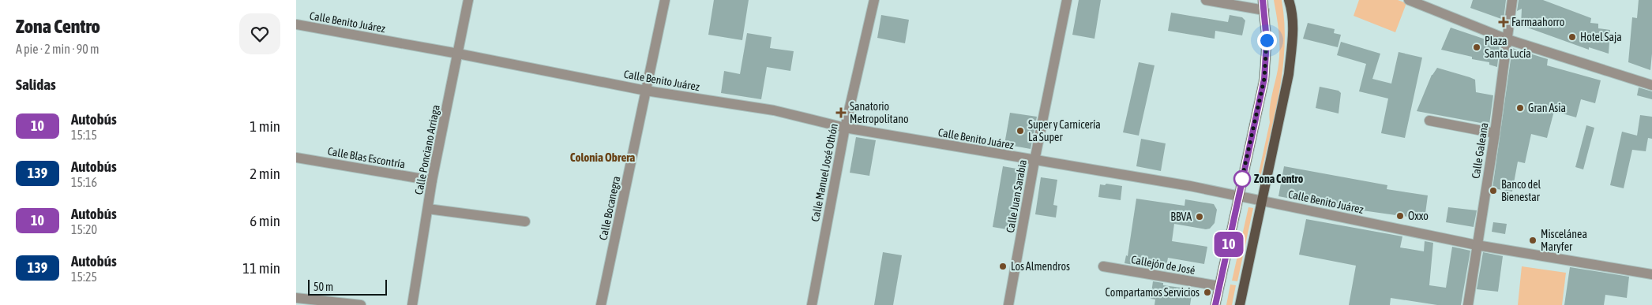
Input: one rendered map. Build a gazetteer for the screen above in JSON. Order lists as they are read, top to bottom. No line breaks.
{"streets":{"street":["Calle Benito Juárez","Calle Ponciano Arriaga","Calle Galeana","Calle Blas Escontría","Calle Manuel José Othón","Calle Juan Sarabia","Calle Bocanegra","Callejón de José"]},"crossings":[["Calle Benito Juárez","Calle Ponciano Arriaga"],["Calle Benito Juárez","Calle Galeana"],["Calle Benito Juárez","Calle Manuel José Othón"],["Calle Benito Juárez","Calle Juan Sarabia"],["Calle Benito Juárez","Calle Bocanegra"],["Calle Ponciano Arriaga","Calle Blas Escontría"]],"districts":["Colonia Obrera"],"places":{"health":["Farmaahorro","Sanatorio Metropolitano"],"other":["Hotel Saja","Plaza Santa Lucía","Gran Asia","Super y Carnicería La Super","Zona Centro","Banco del Bienestar","Oxxo","BBVA","Miscelánea Maryfer","Los Almendros","Compartamos Servicios"]},"lines":["bus line 10"],"scale_bar":"50 m","page":{"heading":[["Zona Centro","A pie · 2 min · 90 m"],"Salidas"],"on_map":"10","list":[{"mark":"10","name":"Autobús","note":"15:15","value":"1 min"},{"mark":"139","name":"Autobús","note":"15:16","value":"2 min"},{"mark":"10","name":"Autobús","note":"15:20","value":"6 min"},{"mark":"139","name":"Autobús","note":"15:25","value":"11 min"}],"scale":"50 m"}}
